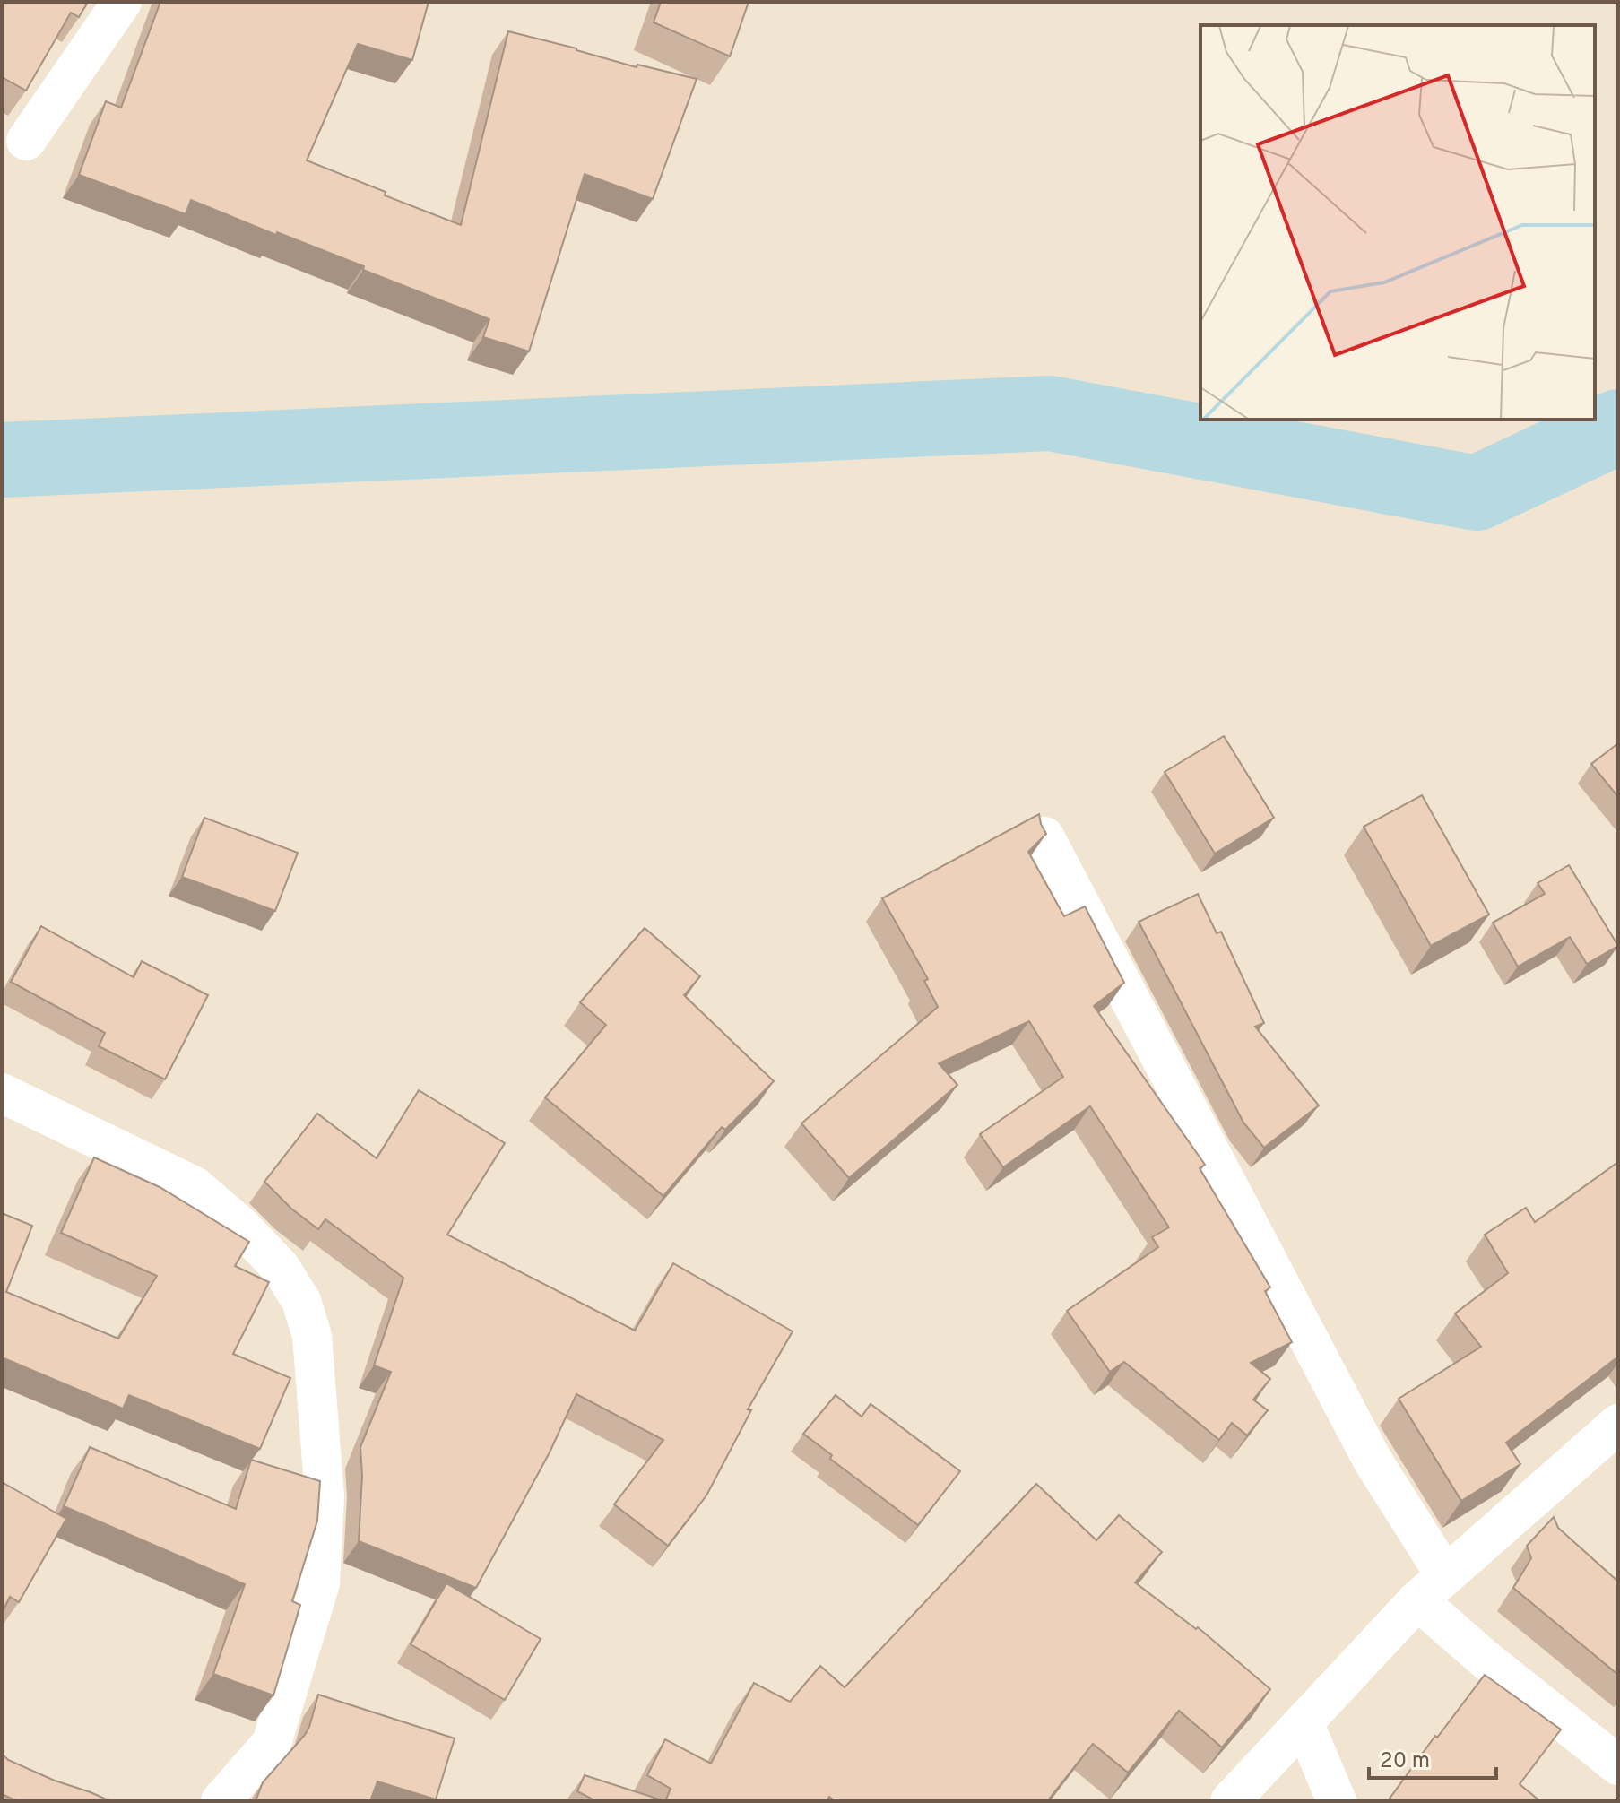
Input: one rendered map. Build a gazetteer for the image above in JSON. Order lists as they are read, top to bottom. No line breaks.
{"scale_bar":"20 m"}
